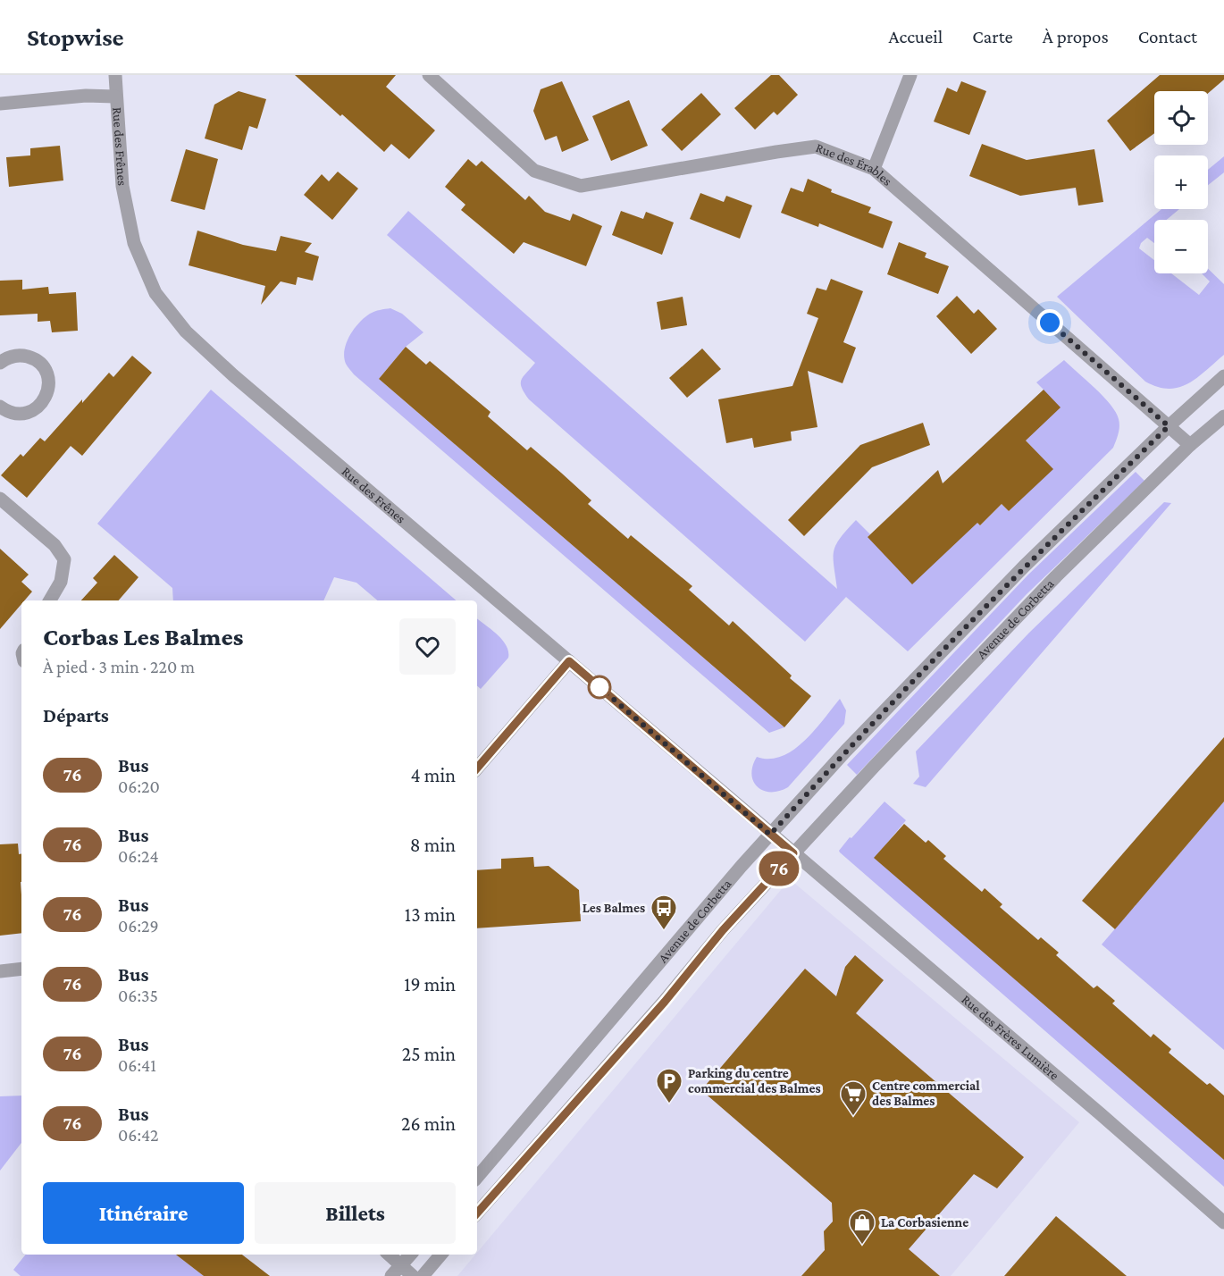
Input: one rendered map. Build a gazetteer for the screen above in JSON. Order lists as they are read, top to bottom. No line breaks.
{"streets":{"street":["Rue des Frênes","Rue des Érables","Avenue de Corbetta","Rue des Frères Lumière"]},"crossings":[["Rue des Frênes","Avenue de Corbetta"],["Rue des Frênes","Rue des Frères Lumière"],["Rue des Érables","Avenue de Corbetta"],["Avenue de Corbetta","Rue des Frères Lumière"]],"places":{"bus stop":["Les Balmes"],"parking":["Parking du centre commercial des Balmes"],"supermarket":["Centre commercial des Balmes"],"shop":["La Corbasienne"]},"lines":["bus line 76"],"page":{"header":"Stopwise","nav":["Accueil","Carte","À propos","Contact"],"on_map":"76","map_buttons":["+","−"],"heading":[["Corbas Les Balmes","À pied · 3 min · 220 m"],"Départs"],"list":[{"mark":"76","name":"Bus","note":"06:20","value":"4 min"},{"mark":"76","name":"Bus","note":"06:24","value":"8 min"},{"mark":"76","name":"Bus","note":"06:29","value":"13 min"},{"mark":"76","name":"Bus","note":"06:35","value":"19 min"},{"mark":"76","name":"Bus","note":"06:41","value":"25 min"},{"mark":"76","name":"Bus","note":"06:42","value":"26 min"}],"buttons":["Itinéraire","Billets"]}}
